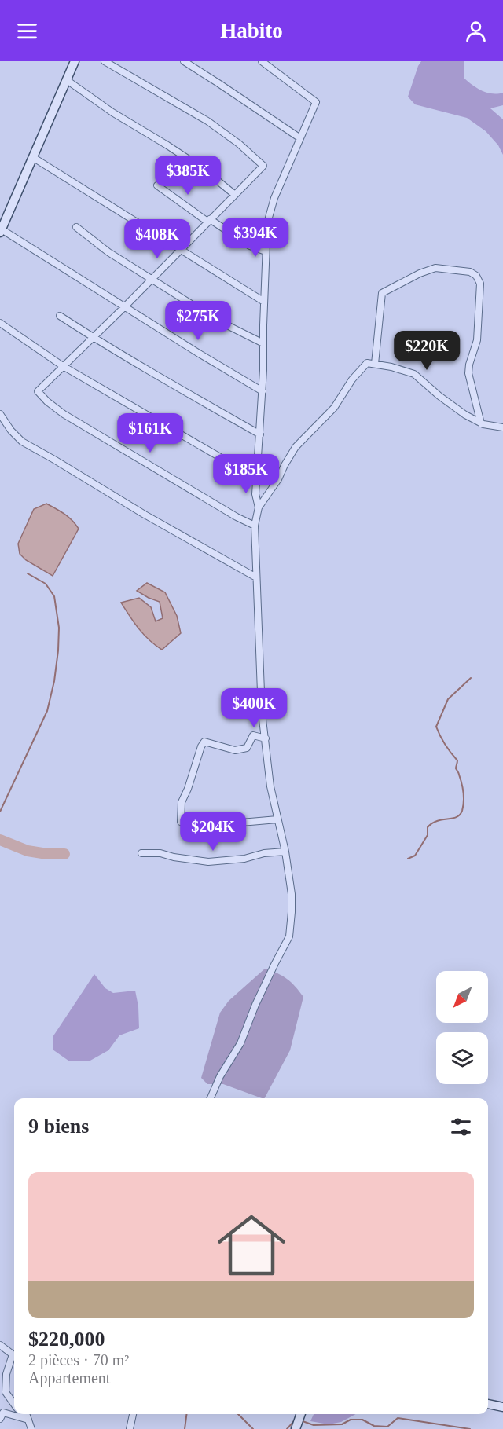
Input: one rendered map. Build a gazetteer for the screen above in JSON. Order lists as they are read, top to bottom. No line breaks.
{"north":"bottom left","page":{"header":"Habito","price":["$385K","$394K","$408K","$275K","$220K","$161K","$185K","$400K","$204K"],"heading":"9 biens","list":[{"name":"$220,000","note":"2 pièces · 70 m² · Appartement"}]}}
